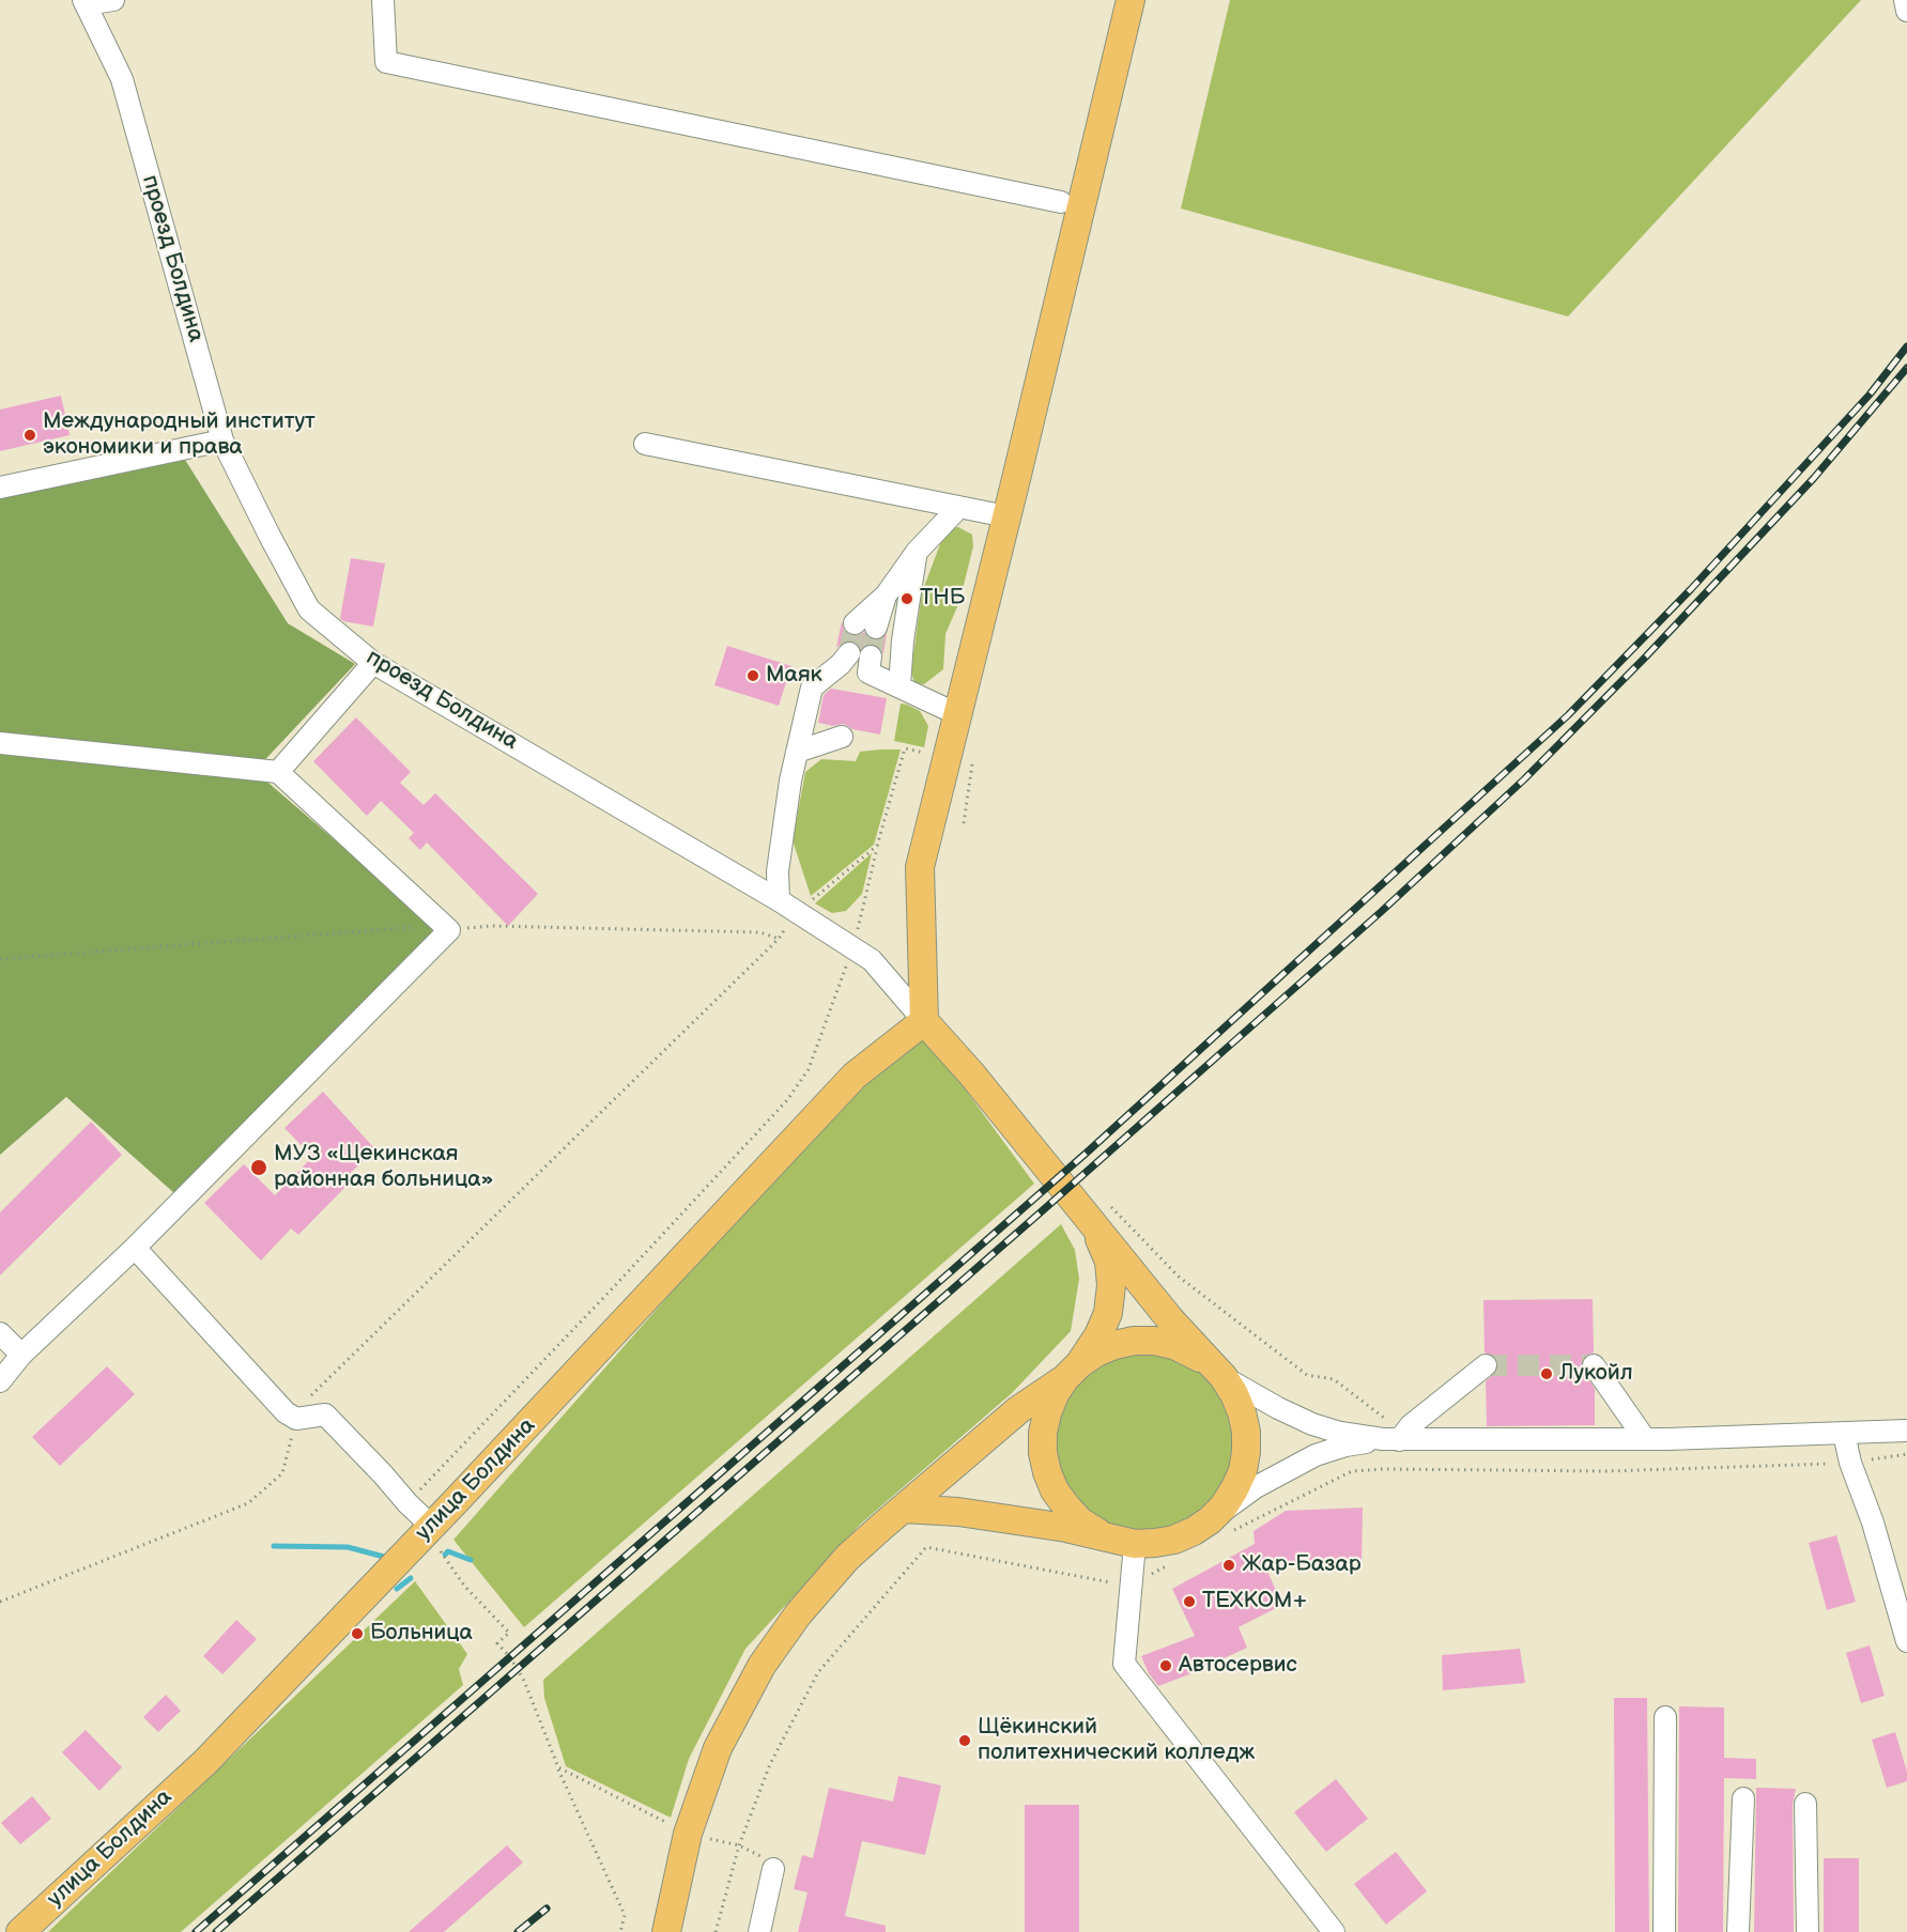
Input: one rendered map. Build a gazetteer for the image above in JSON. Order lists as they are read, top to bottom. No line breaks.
{"streets":{"main road":["улица Болдина"],"street":["проезд Болдина"]},"crossings":[["проезд Болдина","улица Болдина"]],"places":["Международный институт экономики и права","ТНБ","Маяк","МУЗ «Щекинская районная больница»","Лукойл","Жар-Базар","ТЕХКОМ+","Больница","Автосервис","Щёкинский политехнический колледж"]}
